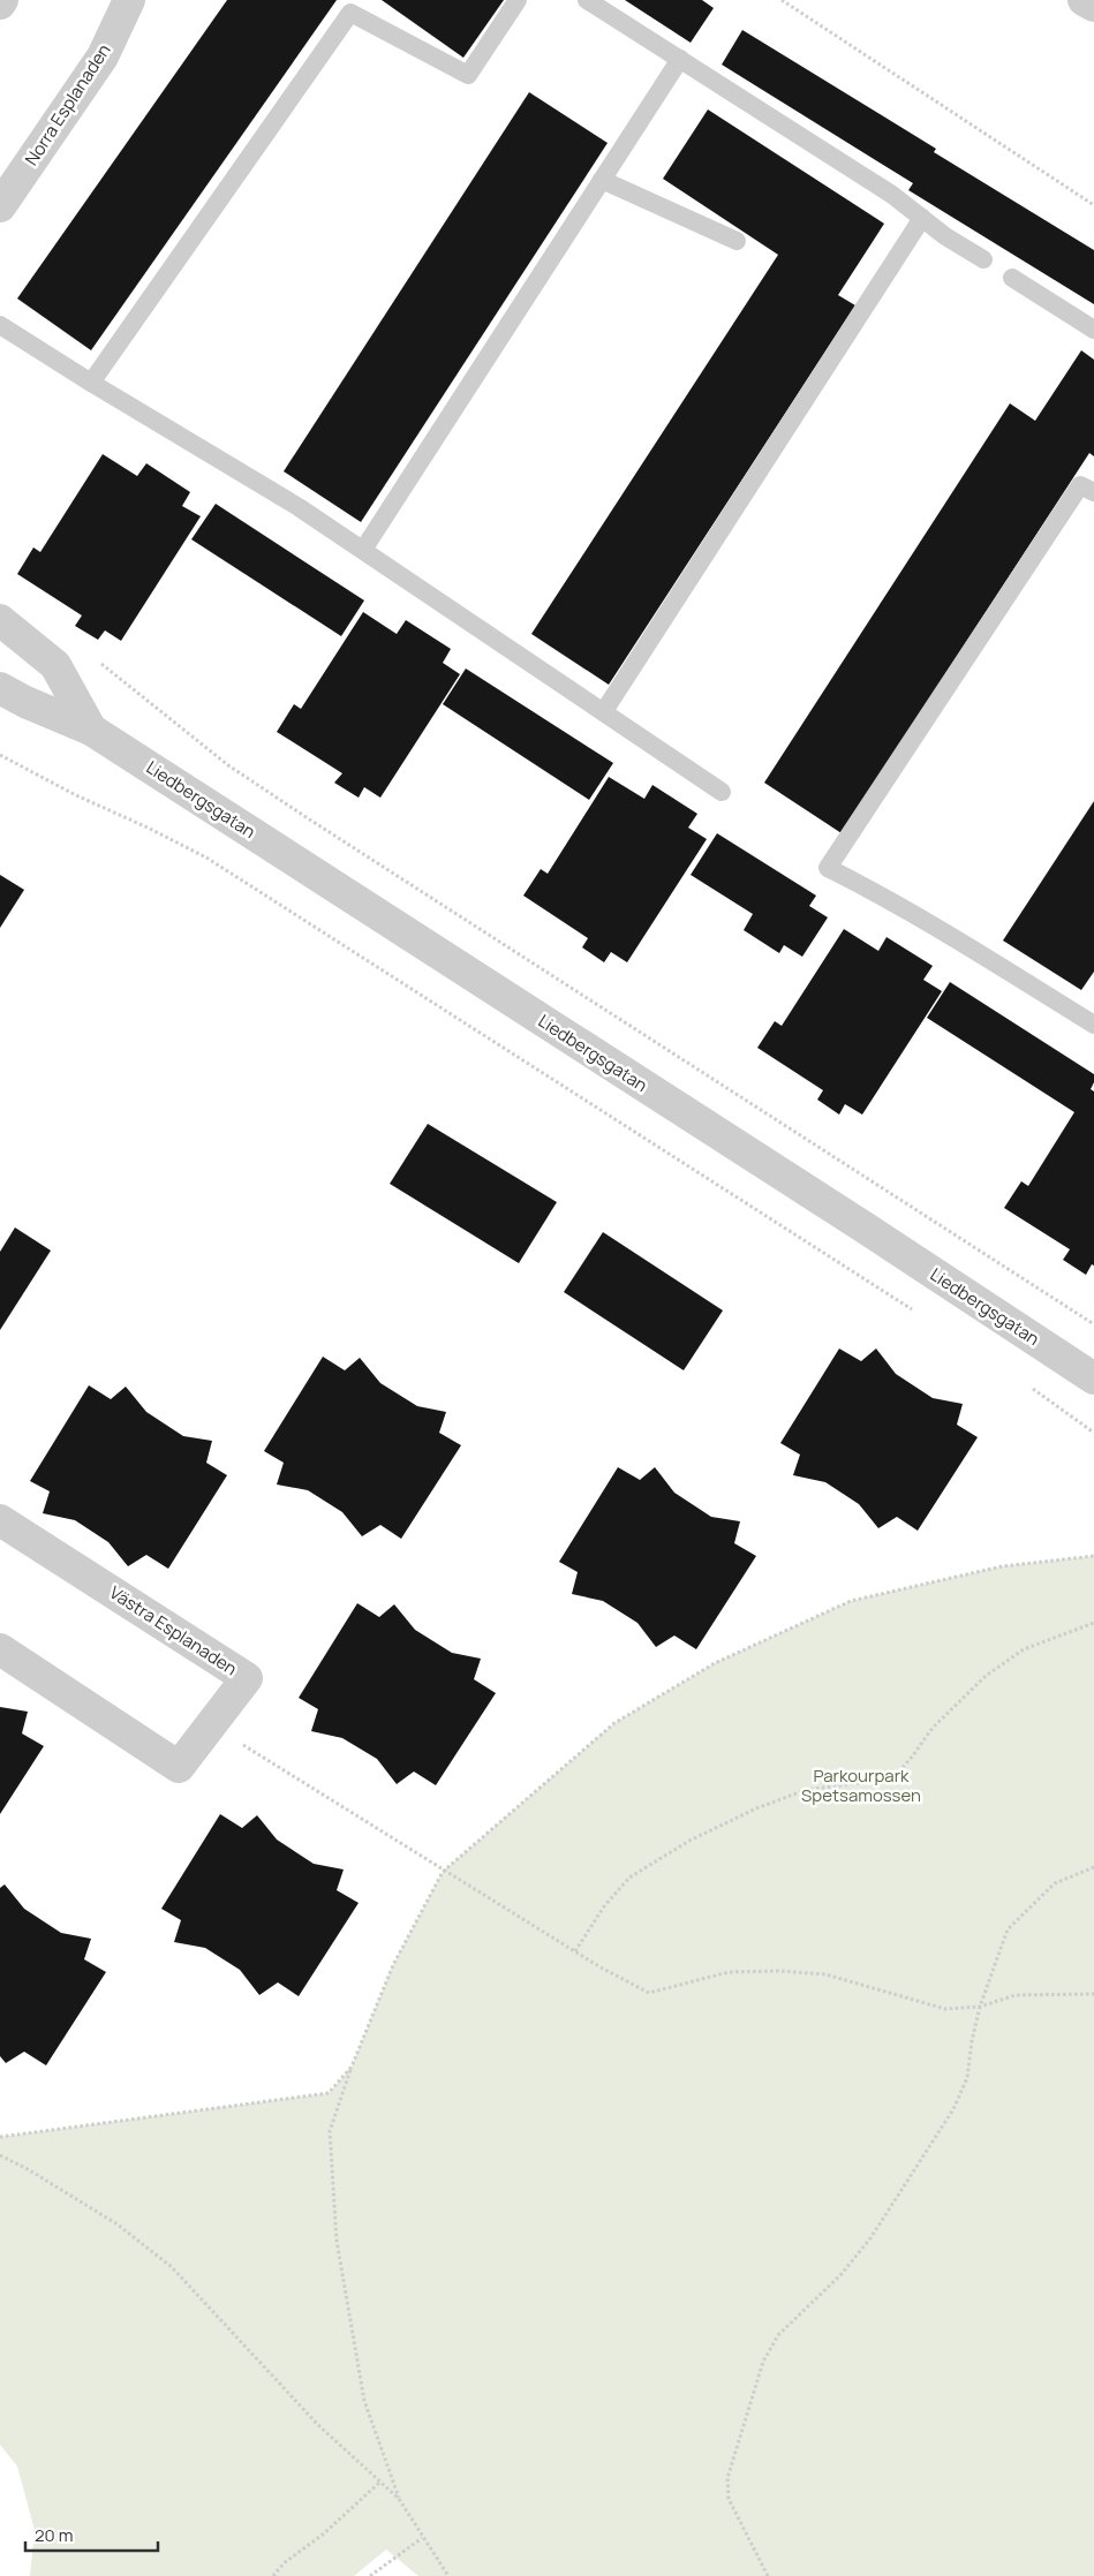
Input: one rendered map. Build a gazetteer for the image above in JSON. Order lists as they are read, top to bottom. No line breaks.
{"streets":{"street":["Norra Esplanaden","Liedbergsgatan","Västra Esplanaden"]},"parks":["Parkourpark Spetsamossen"],"scale_bar":"20 m"}
